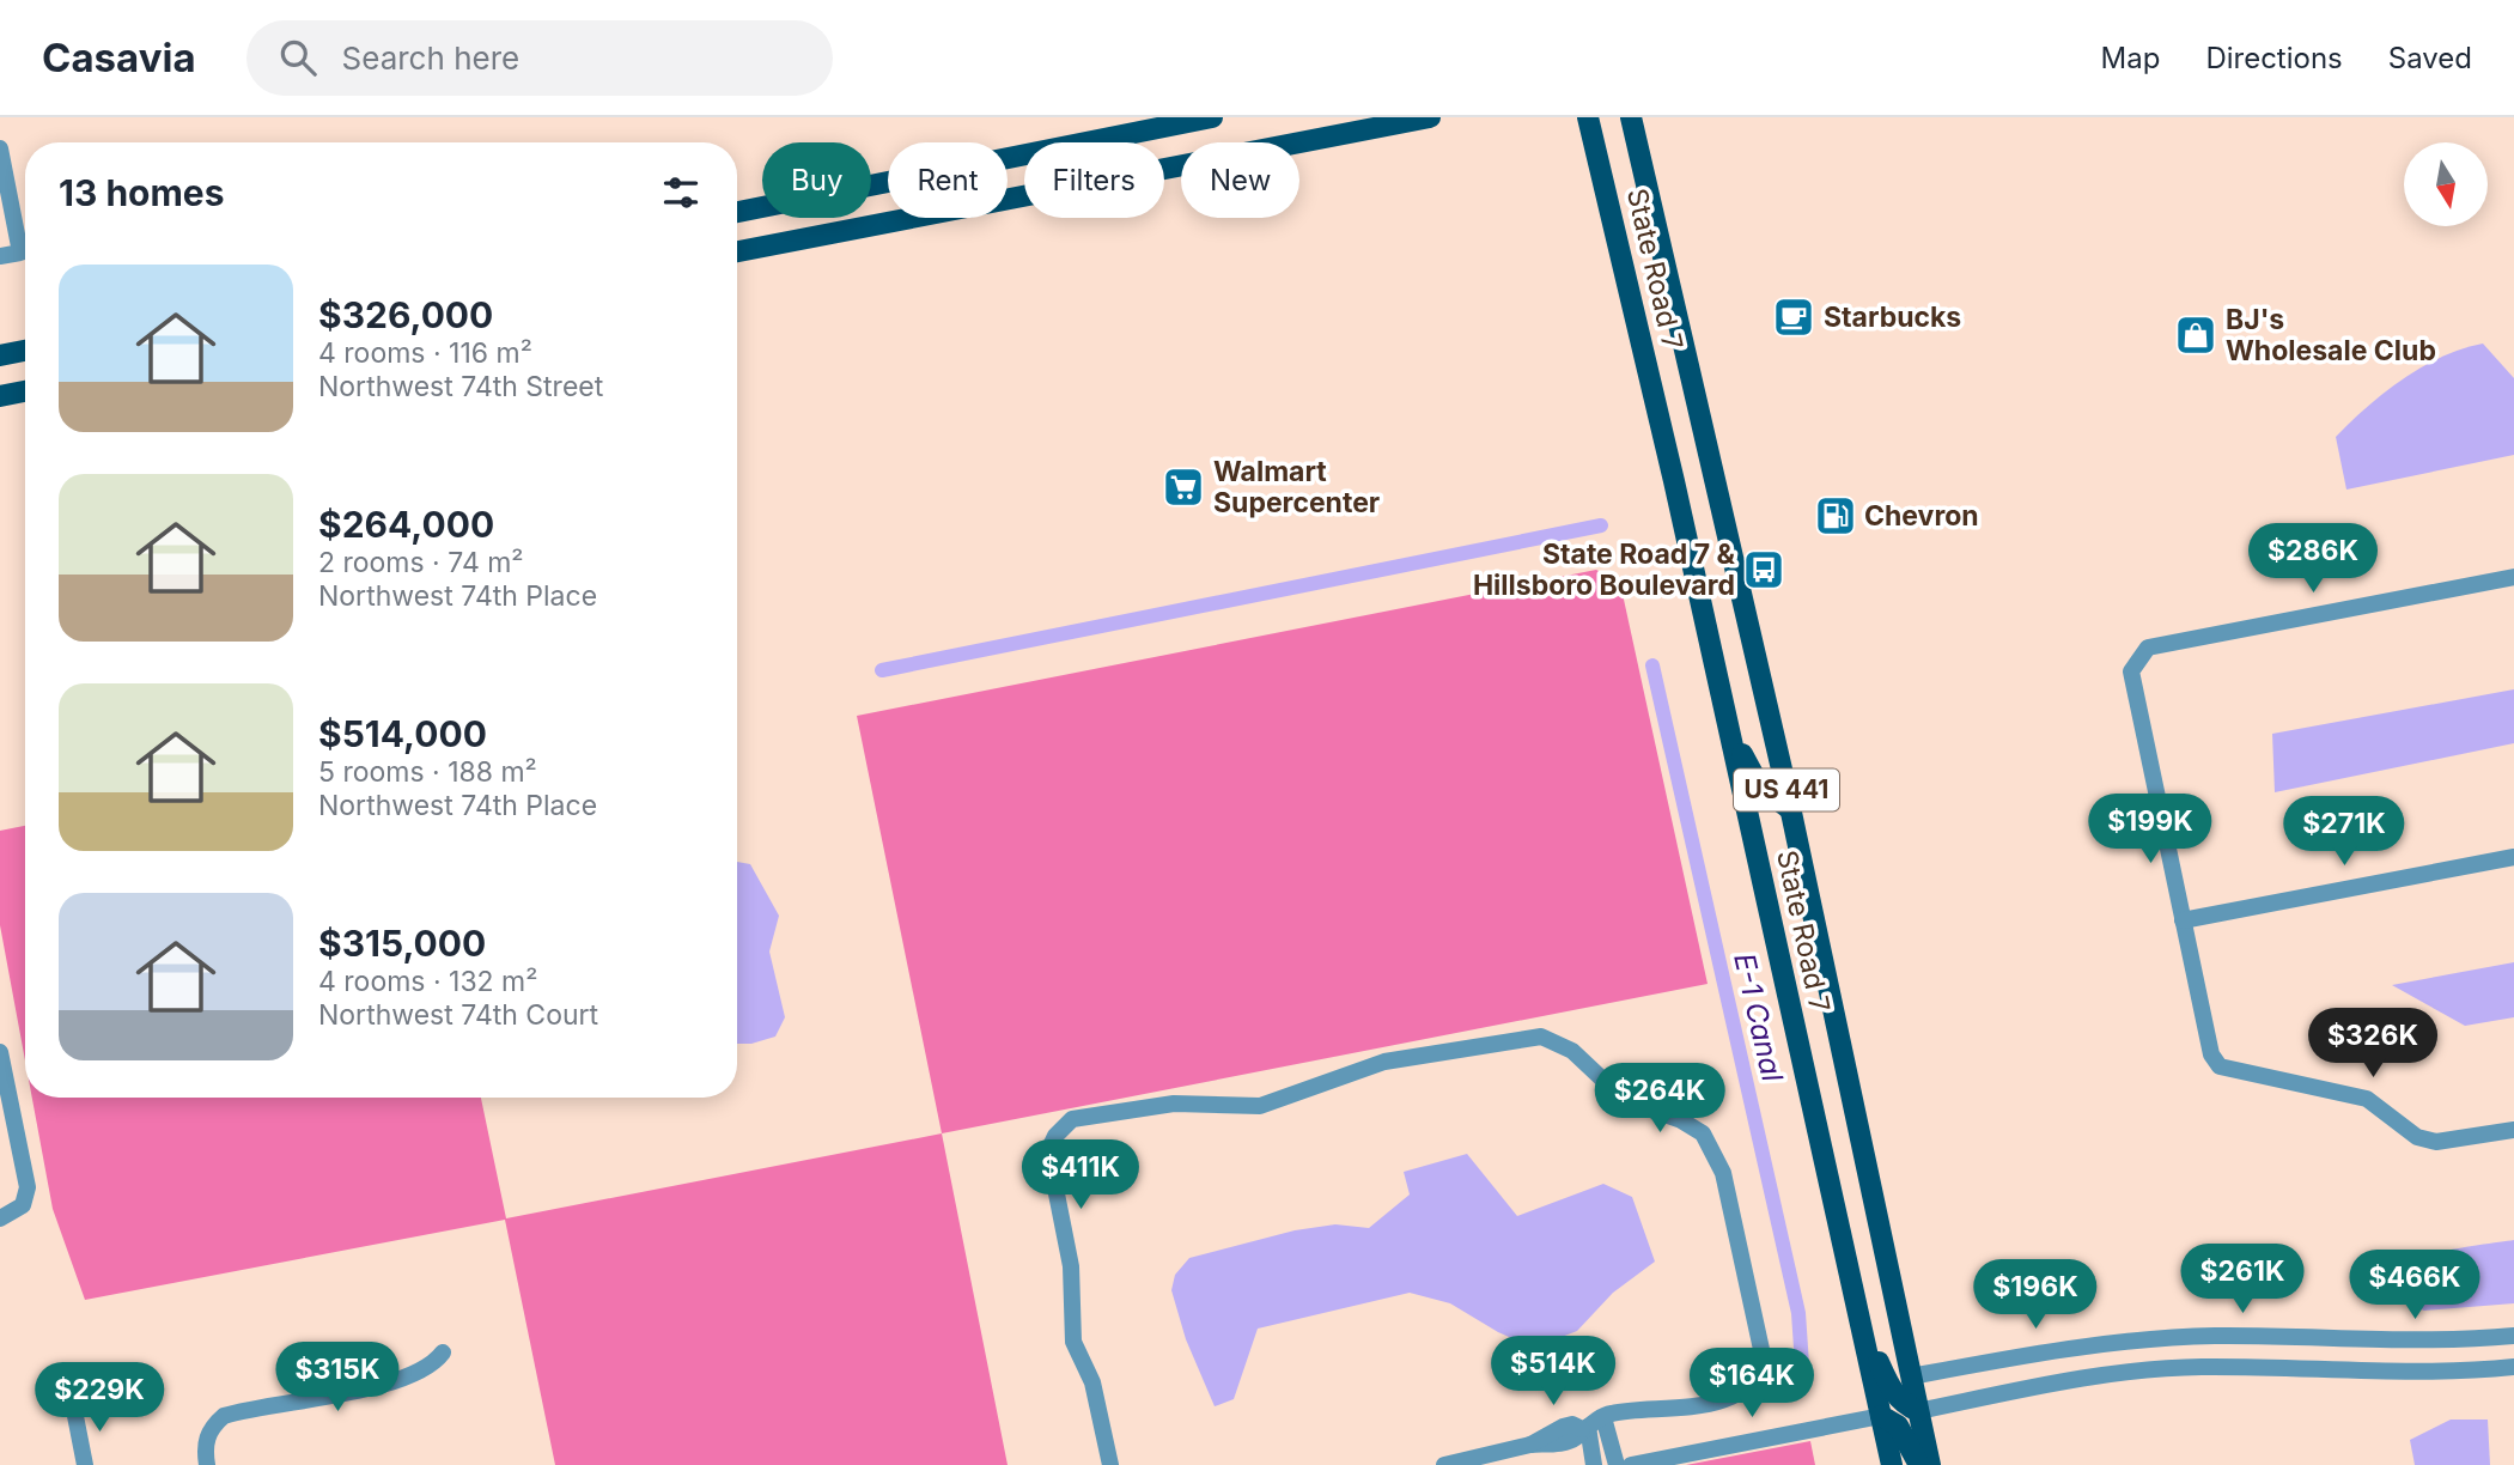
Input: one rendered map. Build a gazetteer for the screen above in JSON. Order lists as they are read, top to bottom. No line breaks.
{"streets":{"main road":["State Road 7","US 441"]},"water":["E-1 Canal"],"places":{"cafe":["Starbucks"],"shop":["BJ's Wholesale Club"],"supermarket":["Walmart Supercenter"],"fuel station":["Chevron"],"bus stop":["State Road 7 & Hillsboro Boulevard"]},"north":"bottom","page":{"header":"Casavia","search":"Search here","nav":["Map","Directions","Saved"],"chip":["Buy","Rent","Filters","New"],"heading":"13 homes","list":[{"name":"$326,000","note":"4 rooms · 116 m² · Northwest 74th Street"},{"name":"$264,000","note":"2 rooms · 74 m² · Northwest 74th Place"},{"name":"$514,000","note":"5 rooms · 188 m² · Northwest 74th Place"},{"name":"$315,000","note":"4 rooms · 132 m² · Northwest 74th Court"}],"price":["$286K","$199K","$271K","$326K","$264K","$411K","$261K","$466K","$196K","$514K","$315K","$164K","$229K"]}}
